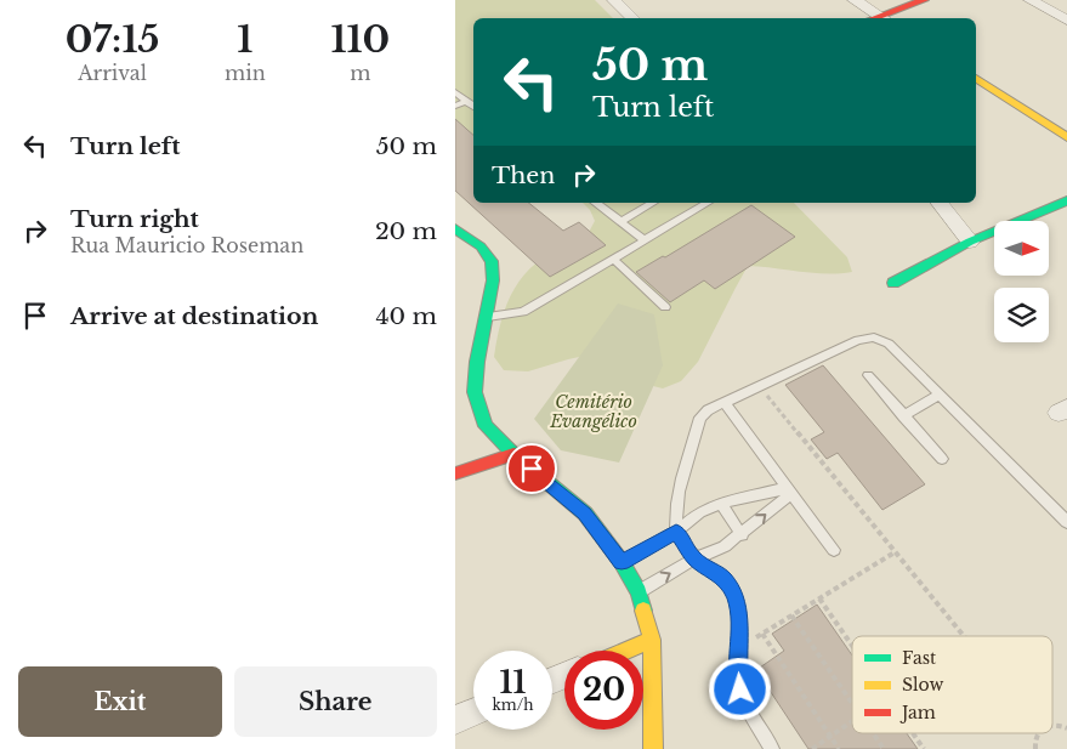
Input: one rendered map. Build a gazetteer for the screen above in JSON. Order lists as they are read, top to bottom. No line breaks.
{"parks":["Cemitério Evangélico"],"legend":["Fast","Slow","Jam"],"north":"right","page":{"eta":["07:15","Arrival","1","min","110","m"],"turn":["50 m","Turn left"],"list":[{"name":"Turn left","value":"50 m"},{"name":"Turn right","note":"Rua Mauricio Roseman","value":"20 m"},{"name":"Arrive at destination","value":"40 m"}],"then":"Then","speed":"11 km/h","limit":"20","buttons":["Exit","Share"]}}
